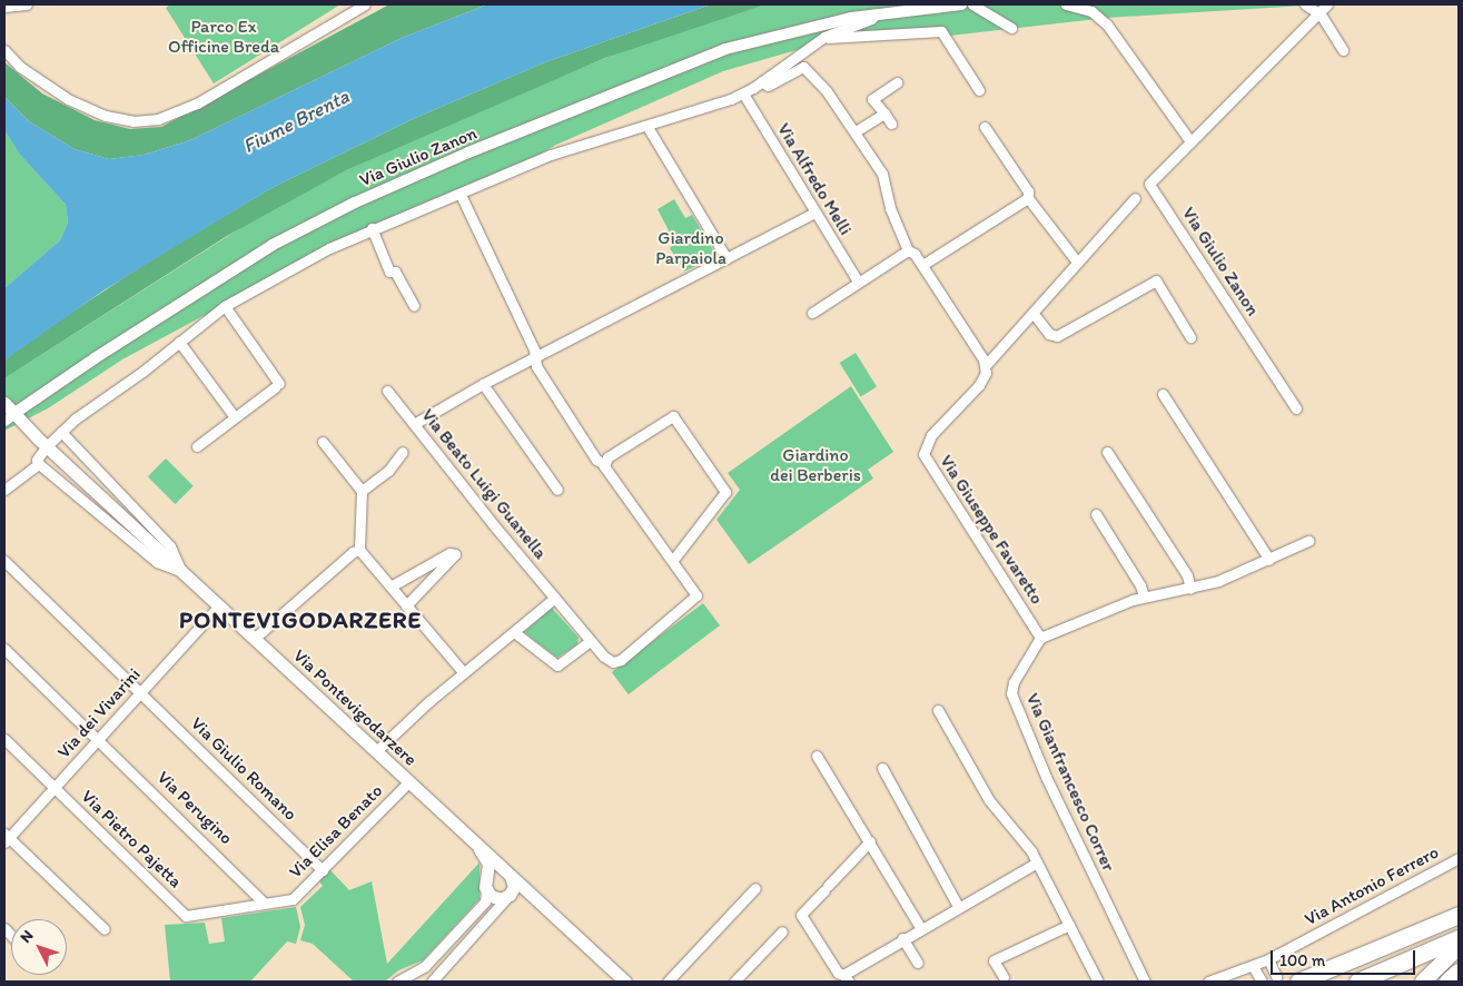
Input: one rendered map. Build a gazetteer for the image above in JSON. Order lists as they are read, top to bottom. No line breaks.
{"streets":{"main road":["Via Pontevigodarzere"],"street":["Via Giulio Zanon","Via Alfredo Melli","Via Beato Luigi Guanella","Via Giuseppe Favaretto","Via dei Vivarini","Via Giulio Romano","Via Gianfrancesco Correr","Via Perugino","Via Elisa Benato","Via Pietro Pajetta","Via Antonio Ferrero"]},"crossings":[["Via Giulio Zanon","Via Alfredo Melli"],["Via Giulio Zanon","Via Pontevigodarzere"],["Via Giuseppe Favaretto","Via Gianfrancesco Correr"],["Via Pontevigodarzere","Via dei Vivarini"],["Via Pontevigodarzere","Via Elisa Benato"],["Via dei Vivarini","Via Giulio Romano"],["Via dei Vivarini","Via Perugino"],["Via dei Vivarini","Via Pietro Pajetta"],["Via Giulio Romano","Via Elisa Benato"],["Via Perugino","Via Elisa Benato"],["Via Elisa Benato","Via Pietro Pajetta"]],"districts":["PONTEVIGODARZERE"],"water":["Fiume Brenta"],"parks":["Parco Ex Officine Breda","Giardino Parpaiola","Giardino dei Berberis"],"scale_bar":"100 m","north":"top left"}
